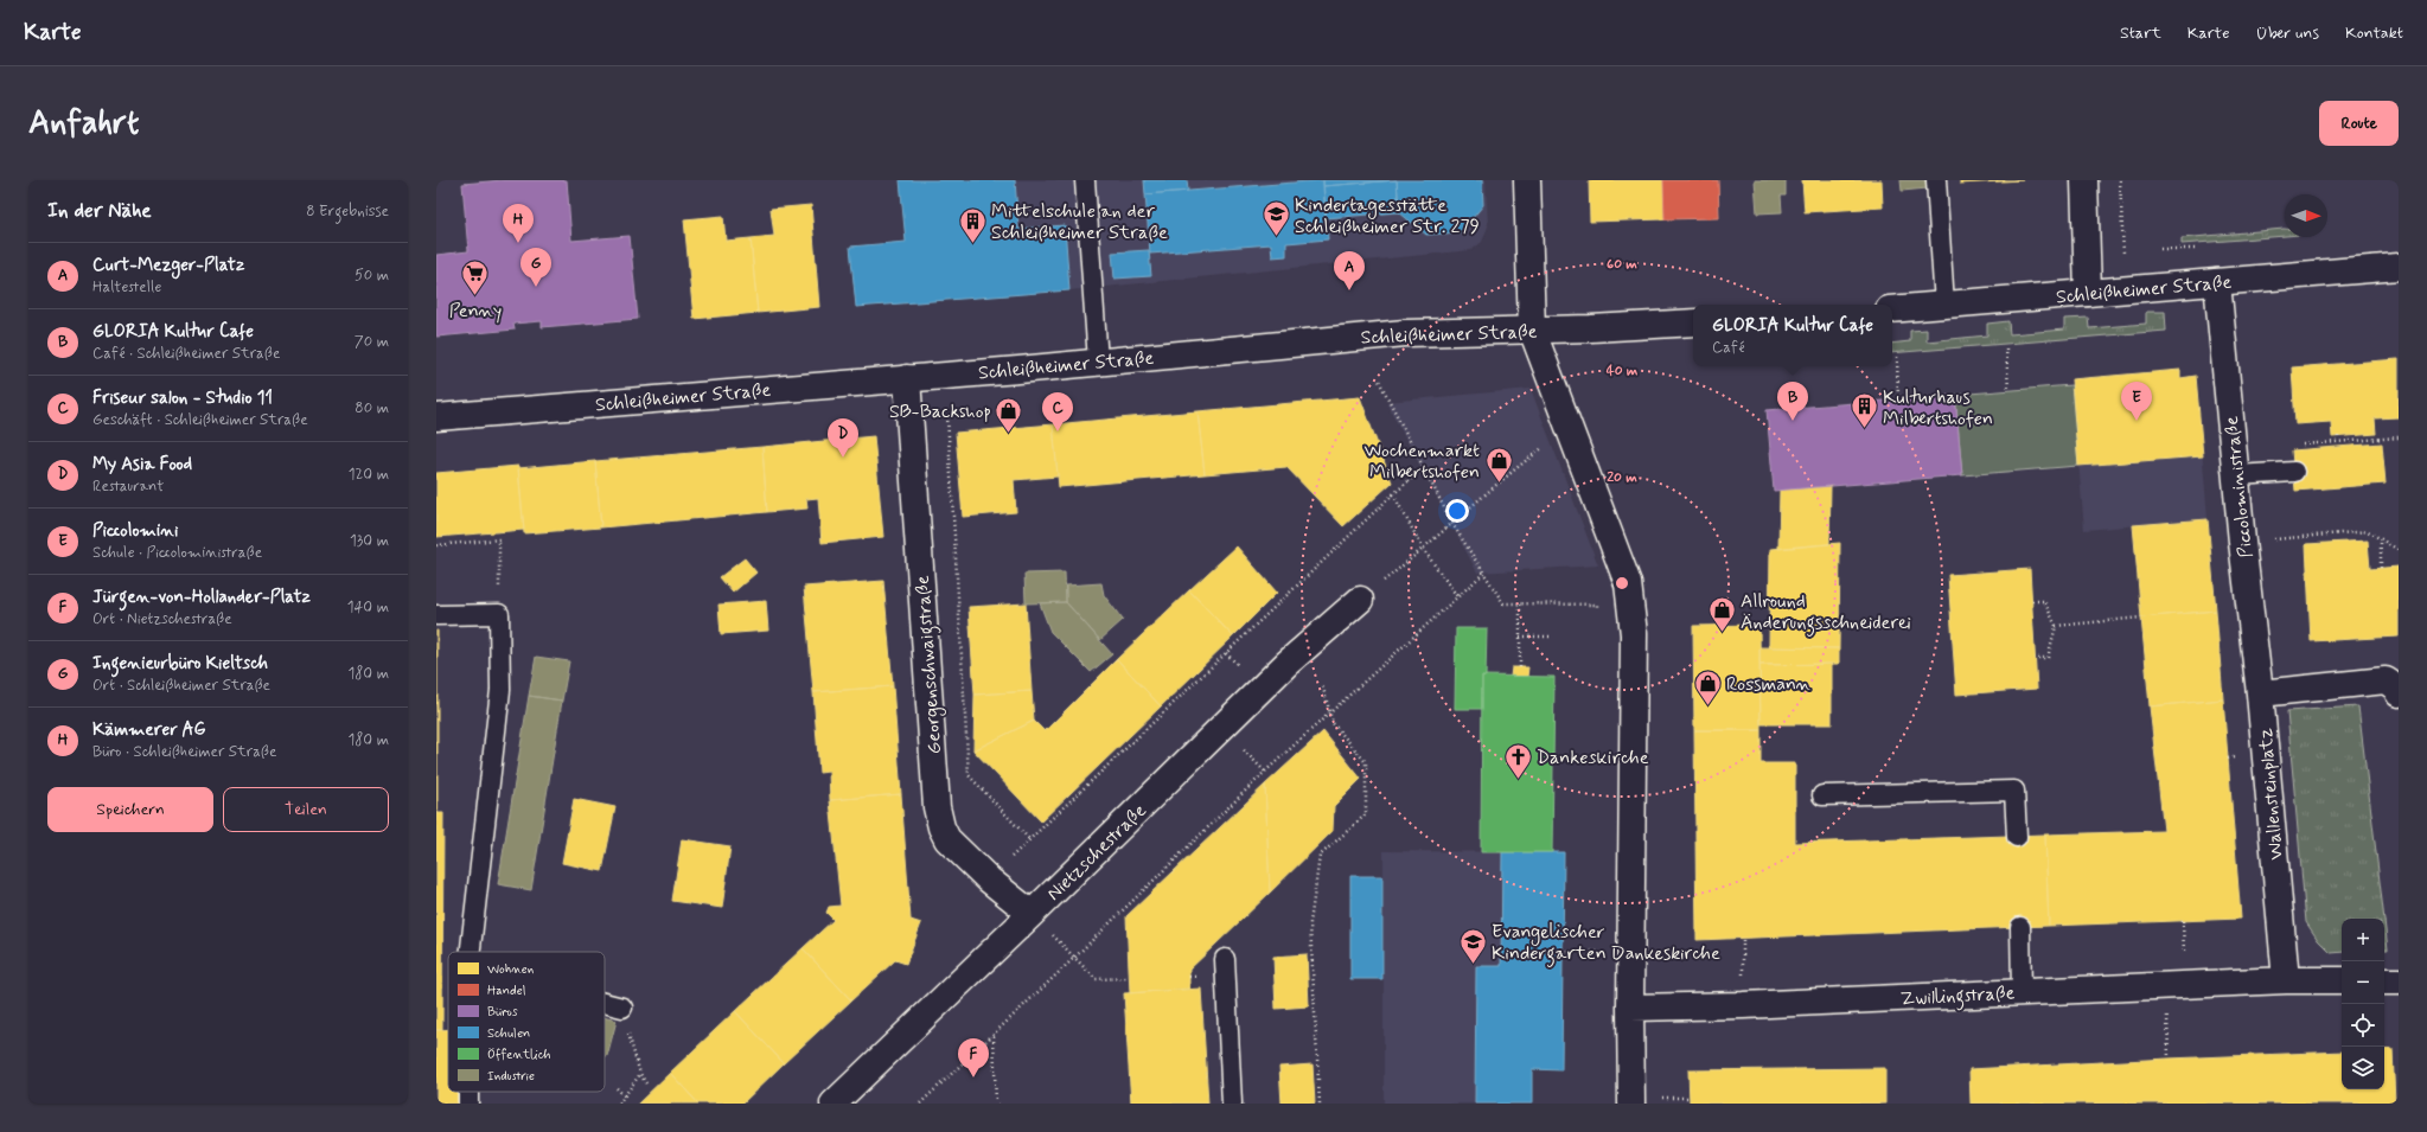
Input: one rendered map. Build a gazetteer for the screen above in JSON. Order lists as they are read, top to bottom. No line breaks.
{"streets":{"street":["Schleißheimer Straße","Piccoloministraße","Georgenschwaigstraße","Wallensteinplatz","Nietzschestraße","Zwillingstraße"]},"crossings":[["Schleißheimer Straße","Piccoloministraße"],["Schleißheimer Straße","Georgenschwaigstraße"],["Piccoloministraße","Wallensteinplatz"],["Georgenschwaigstraße","Nietzschestraße"],["Wallensteinplatz","Zwillingstraße"]],"places":{"school or university":["Kindertagesstätte Schleißheimer Str. 279","Evangelischer Kindergarten Dankeskirche"],"building":["Mittelschule an der Schleißheimer Straße","Kulturhaus Milbertshofen"],"supermarket":["Penny"],"shop":["SB-Backshop","Wochenmarkt Milbertshofen","Allround Änderungsschneiderei","Rossmann"],"church":["Dankeskirche"]},"legend":["Wohnen","Handel","Büros","Schulen","Öffentlich","Industrie"],"north":"right","page":{"header":"Karte","nav":["Start","Karte","Über uns","Kontakt"],"buttons":["Route",["Speichern","Teilen"]],"title":"Anfahrt","heading":["In der Nähe","8 Ergebnisse"],"pins":["H","G","A","B","E","C","D","F"],"list":[{"mark":"A","name":"Curt-Mezger-Platz","note":"Haltestelle","value":"50 m"},{"mark":"B","name":"GLORIA Kultur Cafe","note":"Café · Schleißheimer Straße","value":"70 m"},{"mark":"C","name":"Friseur salon - Studio 11","note":"Geschäft · Schleißheimer Straße","value":"80 m"},{"mark":"D","name":"My Asia Food","note":"Restaurant","value":"120 m"},{"mark":"E","name":"Piccolomini","note":"Schule · Piccoloministraße","value":"130 m"},{"mark":"F","name":"Jürgen-von-Hollander-Platz","note":"Ort · Nietzschestraße","value":"140 m"},{"mark":"G","name":"Ingenieurbüro Kieltsch","note":"Ort · Schleißheimer Straße","value":"180 m"},{"mark":"H","name":"Kämmerer AG","note":"Büro · Schleißheimer Straße","value":"180 m"}],"popup":["GLORIA Kultur Cafe","Café"],"map_buttons":["+","−"]},"rings":["60 m","40 m","20 m"]}
